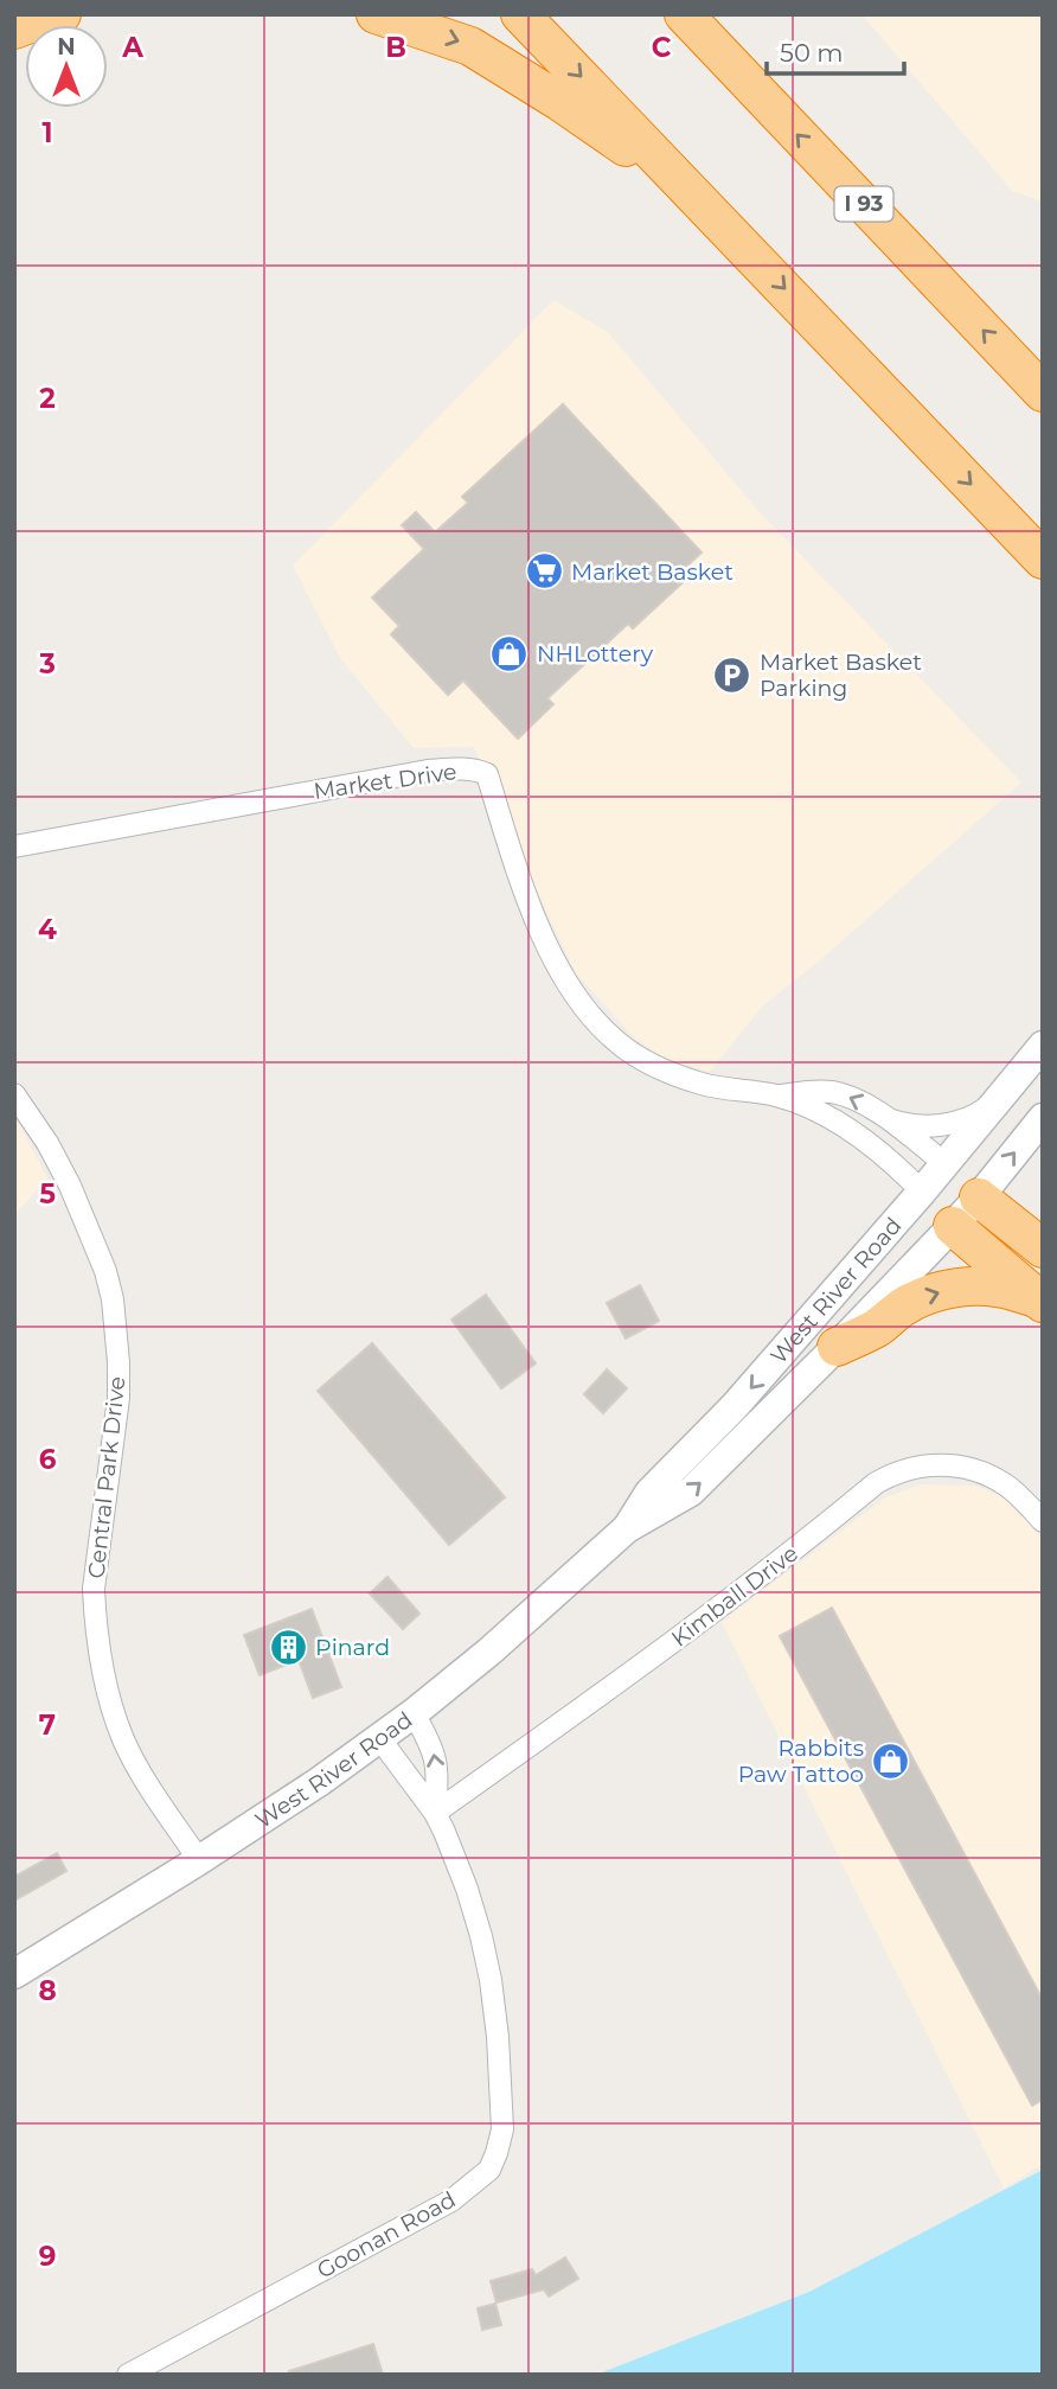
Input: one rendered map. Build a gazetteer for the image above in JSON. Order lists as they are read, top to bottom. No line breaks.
{"streets":{"highway":["I 93"],"main road":["West River Road"],"street":["Market Drive","Central Park Drive","Kimball Drive","Goonan Road"]},"crossings":[["Market Drive","West River Road"],["West River Road","Central Park Drive"],["West River Road","Goonan Road"],["Kimball Drive","Goonan Road"]],"places":{"supermarket":["Market Basket"],"shop":["NHLottery","Rabbits Paw Tattoo"],"parking":["Market Basket Parking"],"building":["Pinard"]},"scale_bar":"50 m","north":"top","grid":{"columns":["A","B","C"],"rows":["1","2","3","4","5","6","7","8","9"]}}
